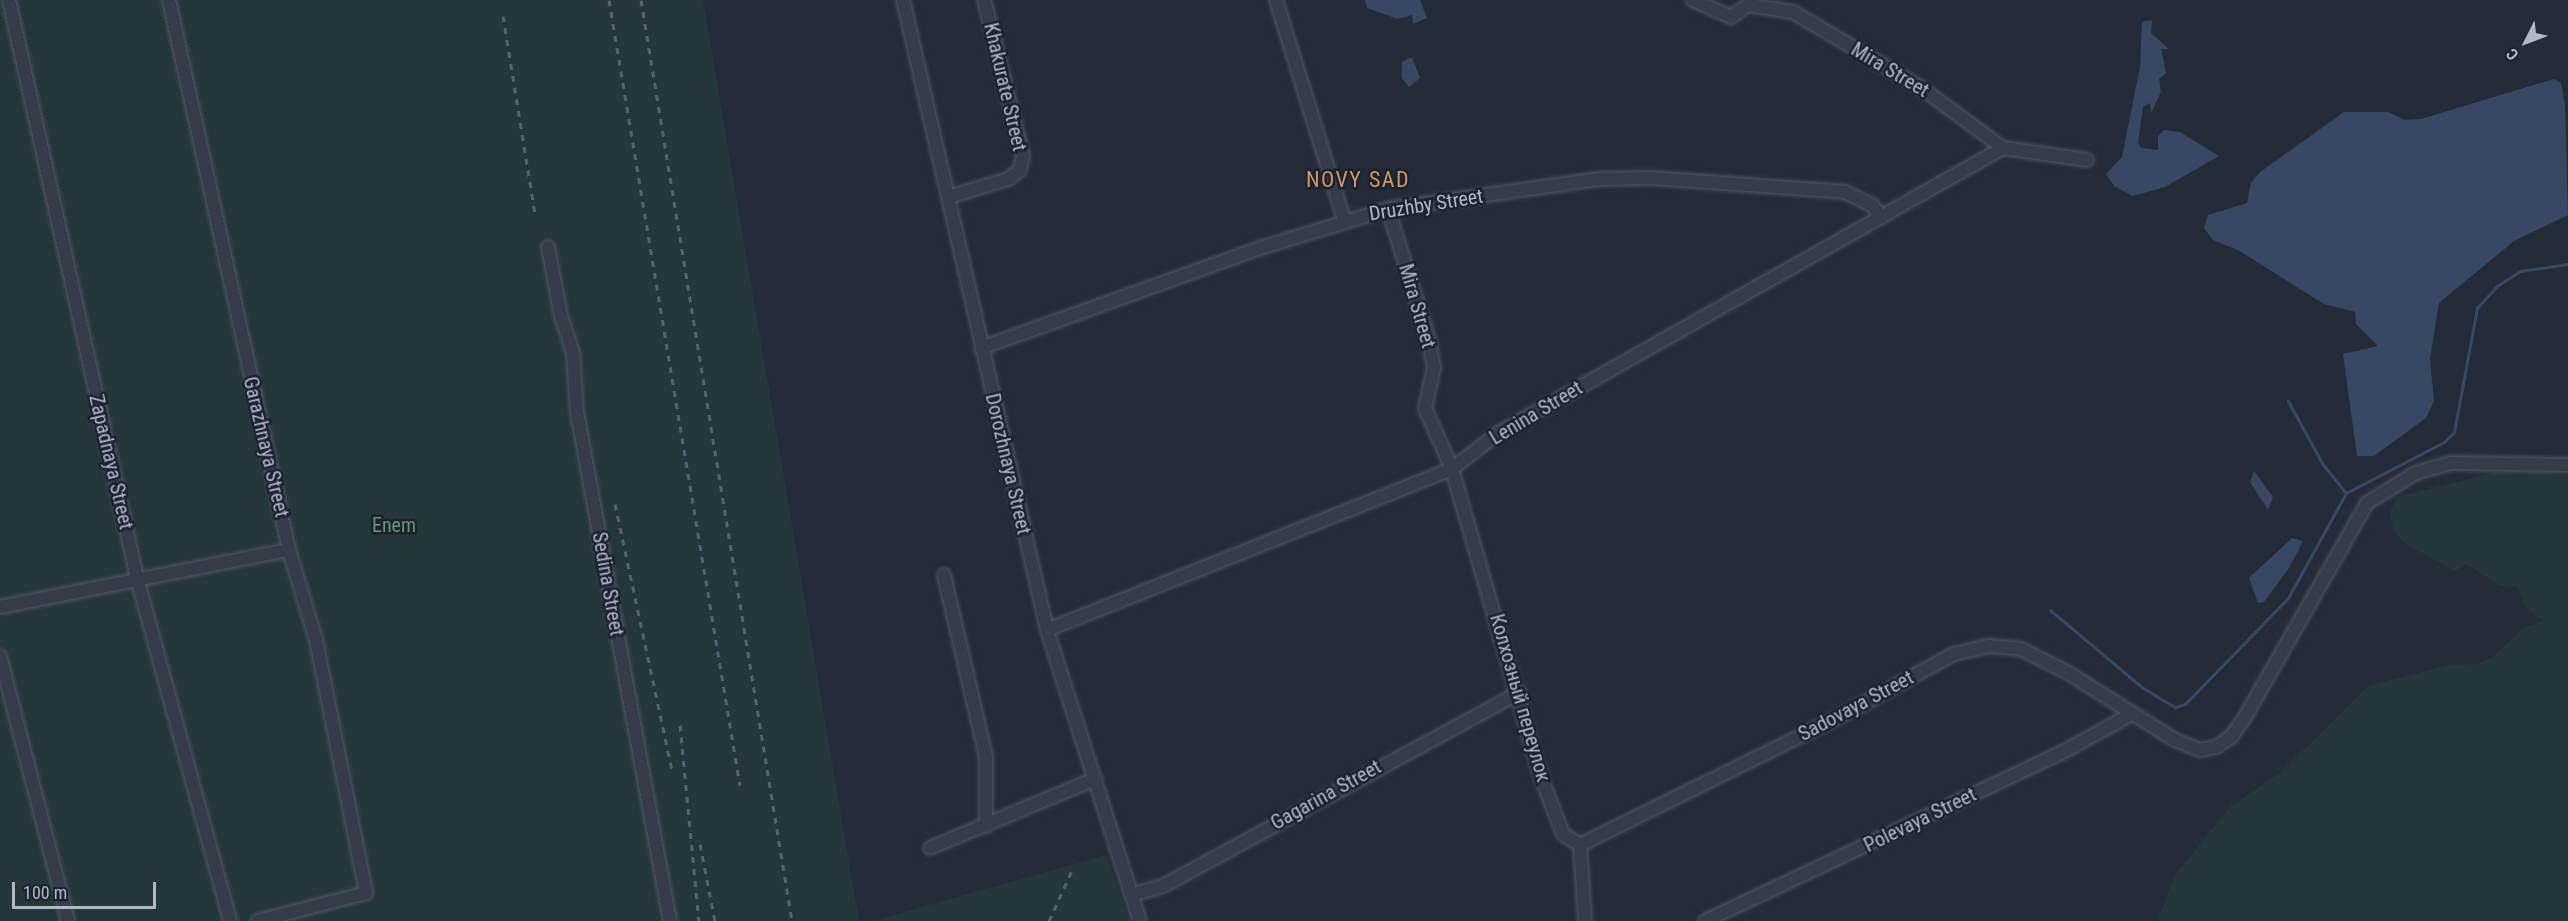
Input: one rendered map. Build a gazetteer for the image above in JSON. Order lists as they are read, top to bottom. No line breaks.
{"streets":{"street":["Mira Street","Khakurate Street","Druzhby Street","Lenina Street","Garazhnaya Street","Zapadnaya Street","Dorozhnaya Street","Sedina Street","Колхозный переулок","Sadovaya Street","Gagarina Street","Polevaya Street"]},"crossings":[["Mira Street","Druzhby Street"],["Mira Street","Lenina Street"],["Mira Street","Колхозный переулок"],["Khakurate Street","Dorozhnaya Street"],["Druzhby Street","Lenina Street"],["Druzhby Street","Dorozhnaya Street"],["Lenina Street","Dorozhnaya Street"],["Lenina Street","Колхозный переулок"],["Dorozhnaya Street","Gagarina Street"],["Колхозный переулок","Sadovaya Street"],["Колхозный переулок","Gagarina Street"],["Sadovaya Street","Polevaya Street"]],"districts":["NOVY SAD"],"parks":["Enem"],"scale_bar":"100 m","north":"bottom left"}
